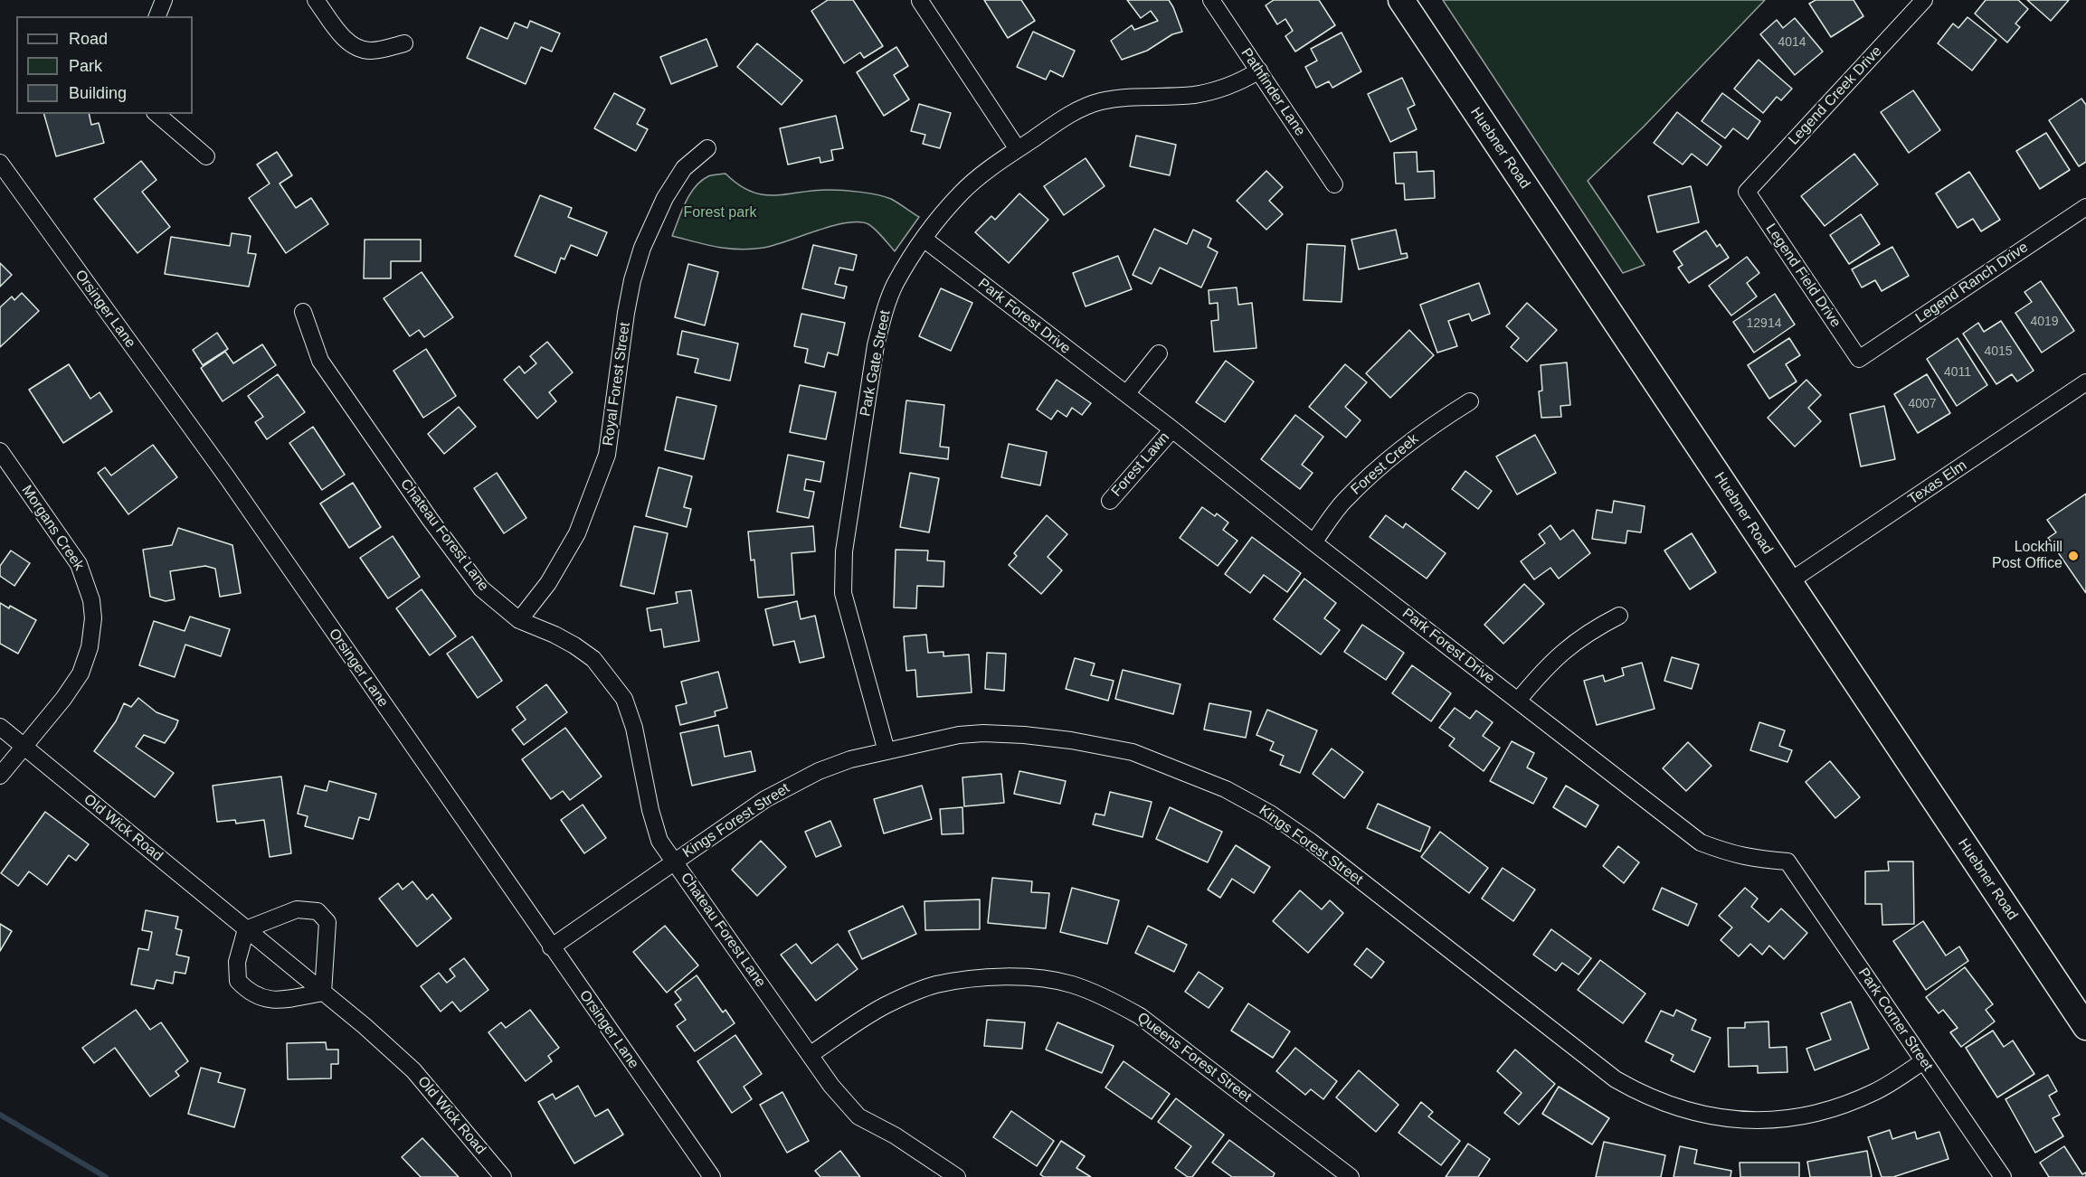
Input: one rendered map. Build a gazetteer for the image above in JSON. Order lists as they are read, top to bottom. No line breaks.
{"streets":{"main road":["Huebner Road"],"street":["Pathfinder Lane","Legend Creek Drive","Legend Field Drive","Legend Ranch Drive","Orsinger Lane","Park Forest Drive","Park Gate Street","Royal Forest Street","Forest Lawn","Forest Creek","Texas Elm","Morgans Creek","Chateau Forest Lane","Kings Forest Street","Old Wick Road","Park Corner Street","Queens Forest Street"]},"crossings":[["Pathfinder Lane","Park Gate Street"],["Legend Creek Drive","Legend Field Drive"],["Huebner Road","Texas Elm"],["Legend Field Drive","Legend Ranch Drive"],["Orsinger Lane","Kings Forest Street"],["Park Forest Drive","Park Gate Street"],["Park Forest Drive","Forest Lawn"],["Park Forest Drive","Forest Creek"],["Park Forest Drive","Park Corner Street"],["Park Gate Street","Kings Forest Street"],["Royal Forest Street","Chateau Forest Lane"],["Morgans Creek","Old Wick Road"],["Chateau Forest Lane","Kings Forest Street"],["Chateau Forest Lane","Queens Forest Street"],["Kings Forest Street","Park Corner Street"]],"parks":["Forest park"],"places":["Lockhill Post Office"],"house_numbers":["4014","4019","12914","4015","4011","4007"],"legend":["Road","Park","Building"]}
